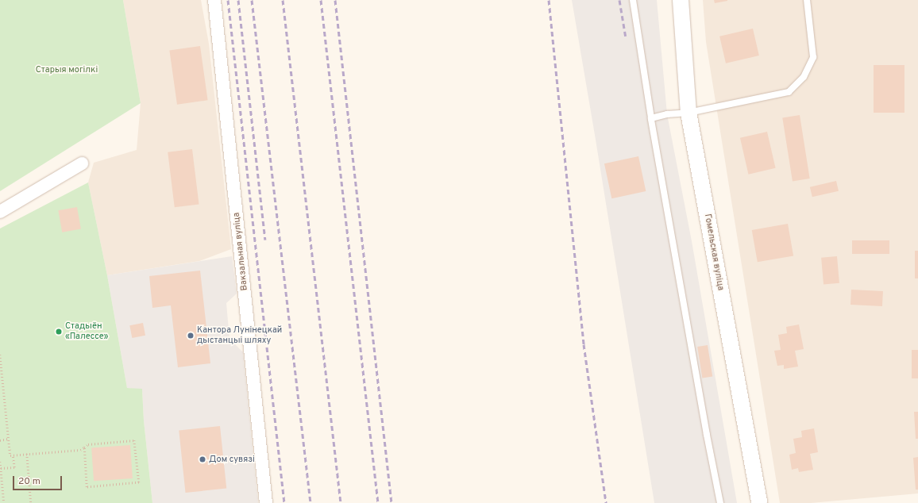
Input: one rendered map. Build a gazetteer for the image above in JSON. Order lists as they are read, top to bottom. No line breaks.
{"streets":{"street":["Вакзальная вуліца","Гомельская вуліца"]},"parks":["Старыя могілкі"],"places":["Стадыён «Палессе»","Кантора Лунінецкай дыстанцыі шляху","Дом сувязі"],"scale_bar":"20 m"}
